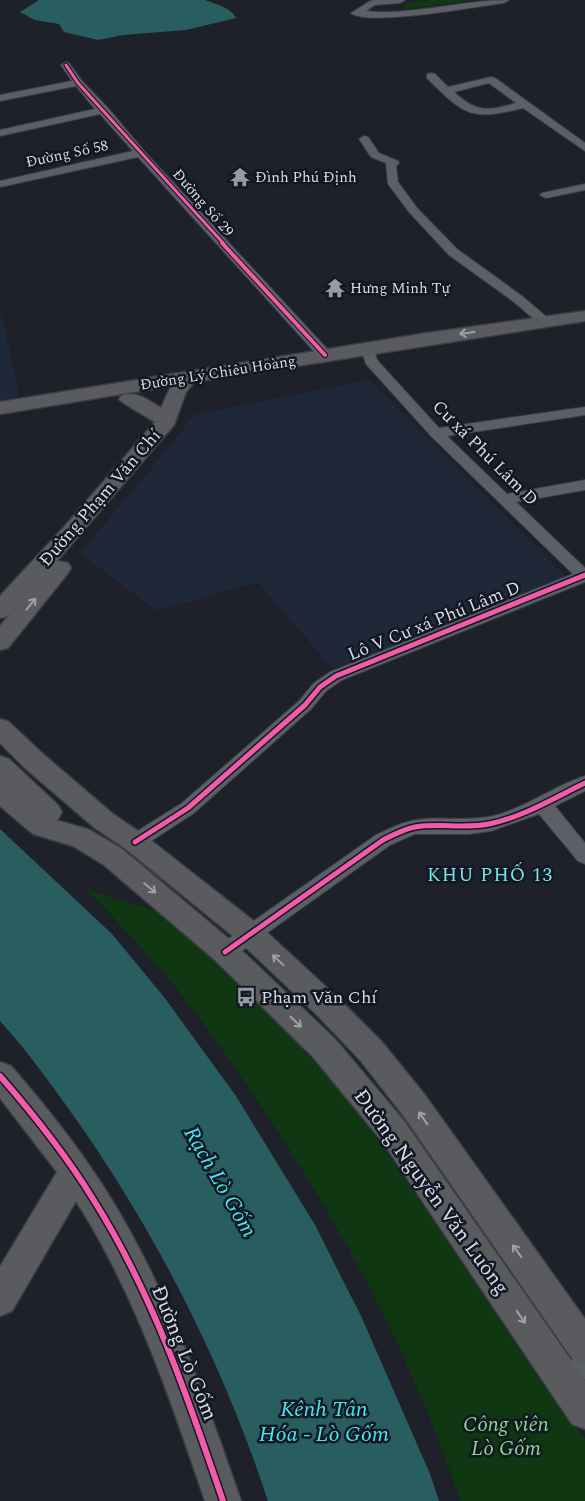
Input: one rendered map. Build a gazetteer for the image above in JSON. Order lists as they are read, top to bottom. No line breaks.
{"streets":{"main road":["Đường Lý Chiêu Hoàng","Đường Phạm Văn Chí","Đường Nguyễn Văn Luông","Đường Lò Gốm"],"street":["Đường Số 58","Đường Số 29","Cư xá Phú Lâm D","Lô V Cư xá Phú Lâm D"]},"crossings":[["Đường Số 58","Đường Số 29"],["Đường Số 29","Đường Lý Chiêu Hoàng"],["Đường Lý Chiêu Hoàng","Cư xá Phú Lâm D"],["Đường Lý Chiêu Hoàng","Đường Phạm Văn Chí"],["Cư xá Phú Lâm D","Lô V Cư xá Phú Lâm D"],["Lô V Cư xá Phú Lâm D","Đường Nguyễn Văn Luông"]],"districts":["KHU PHỐ 13"],"water":["Rạch Lò Gốm","Kênh Tân Hóa - Lò Gốm"],"parks":["Công viên Lò Gốm"],"places":{"temple":["Đình Phú Định","Hưng Minh Tự"],"bus stop":["Phạm Văn Chí"]}}
